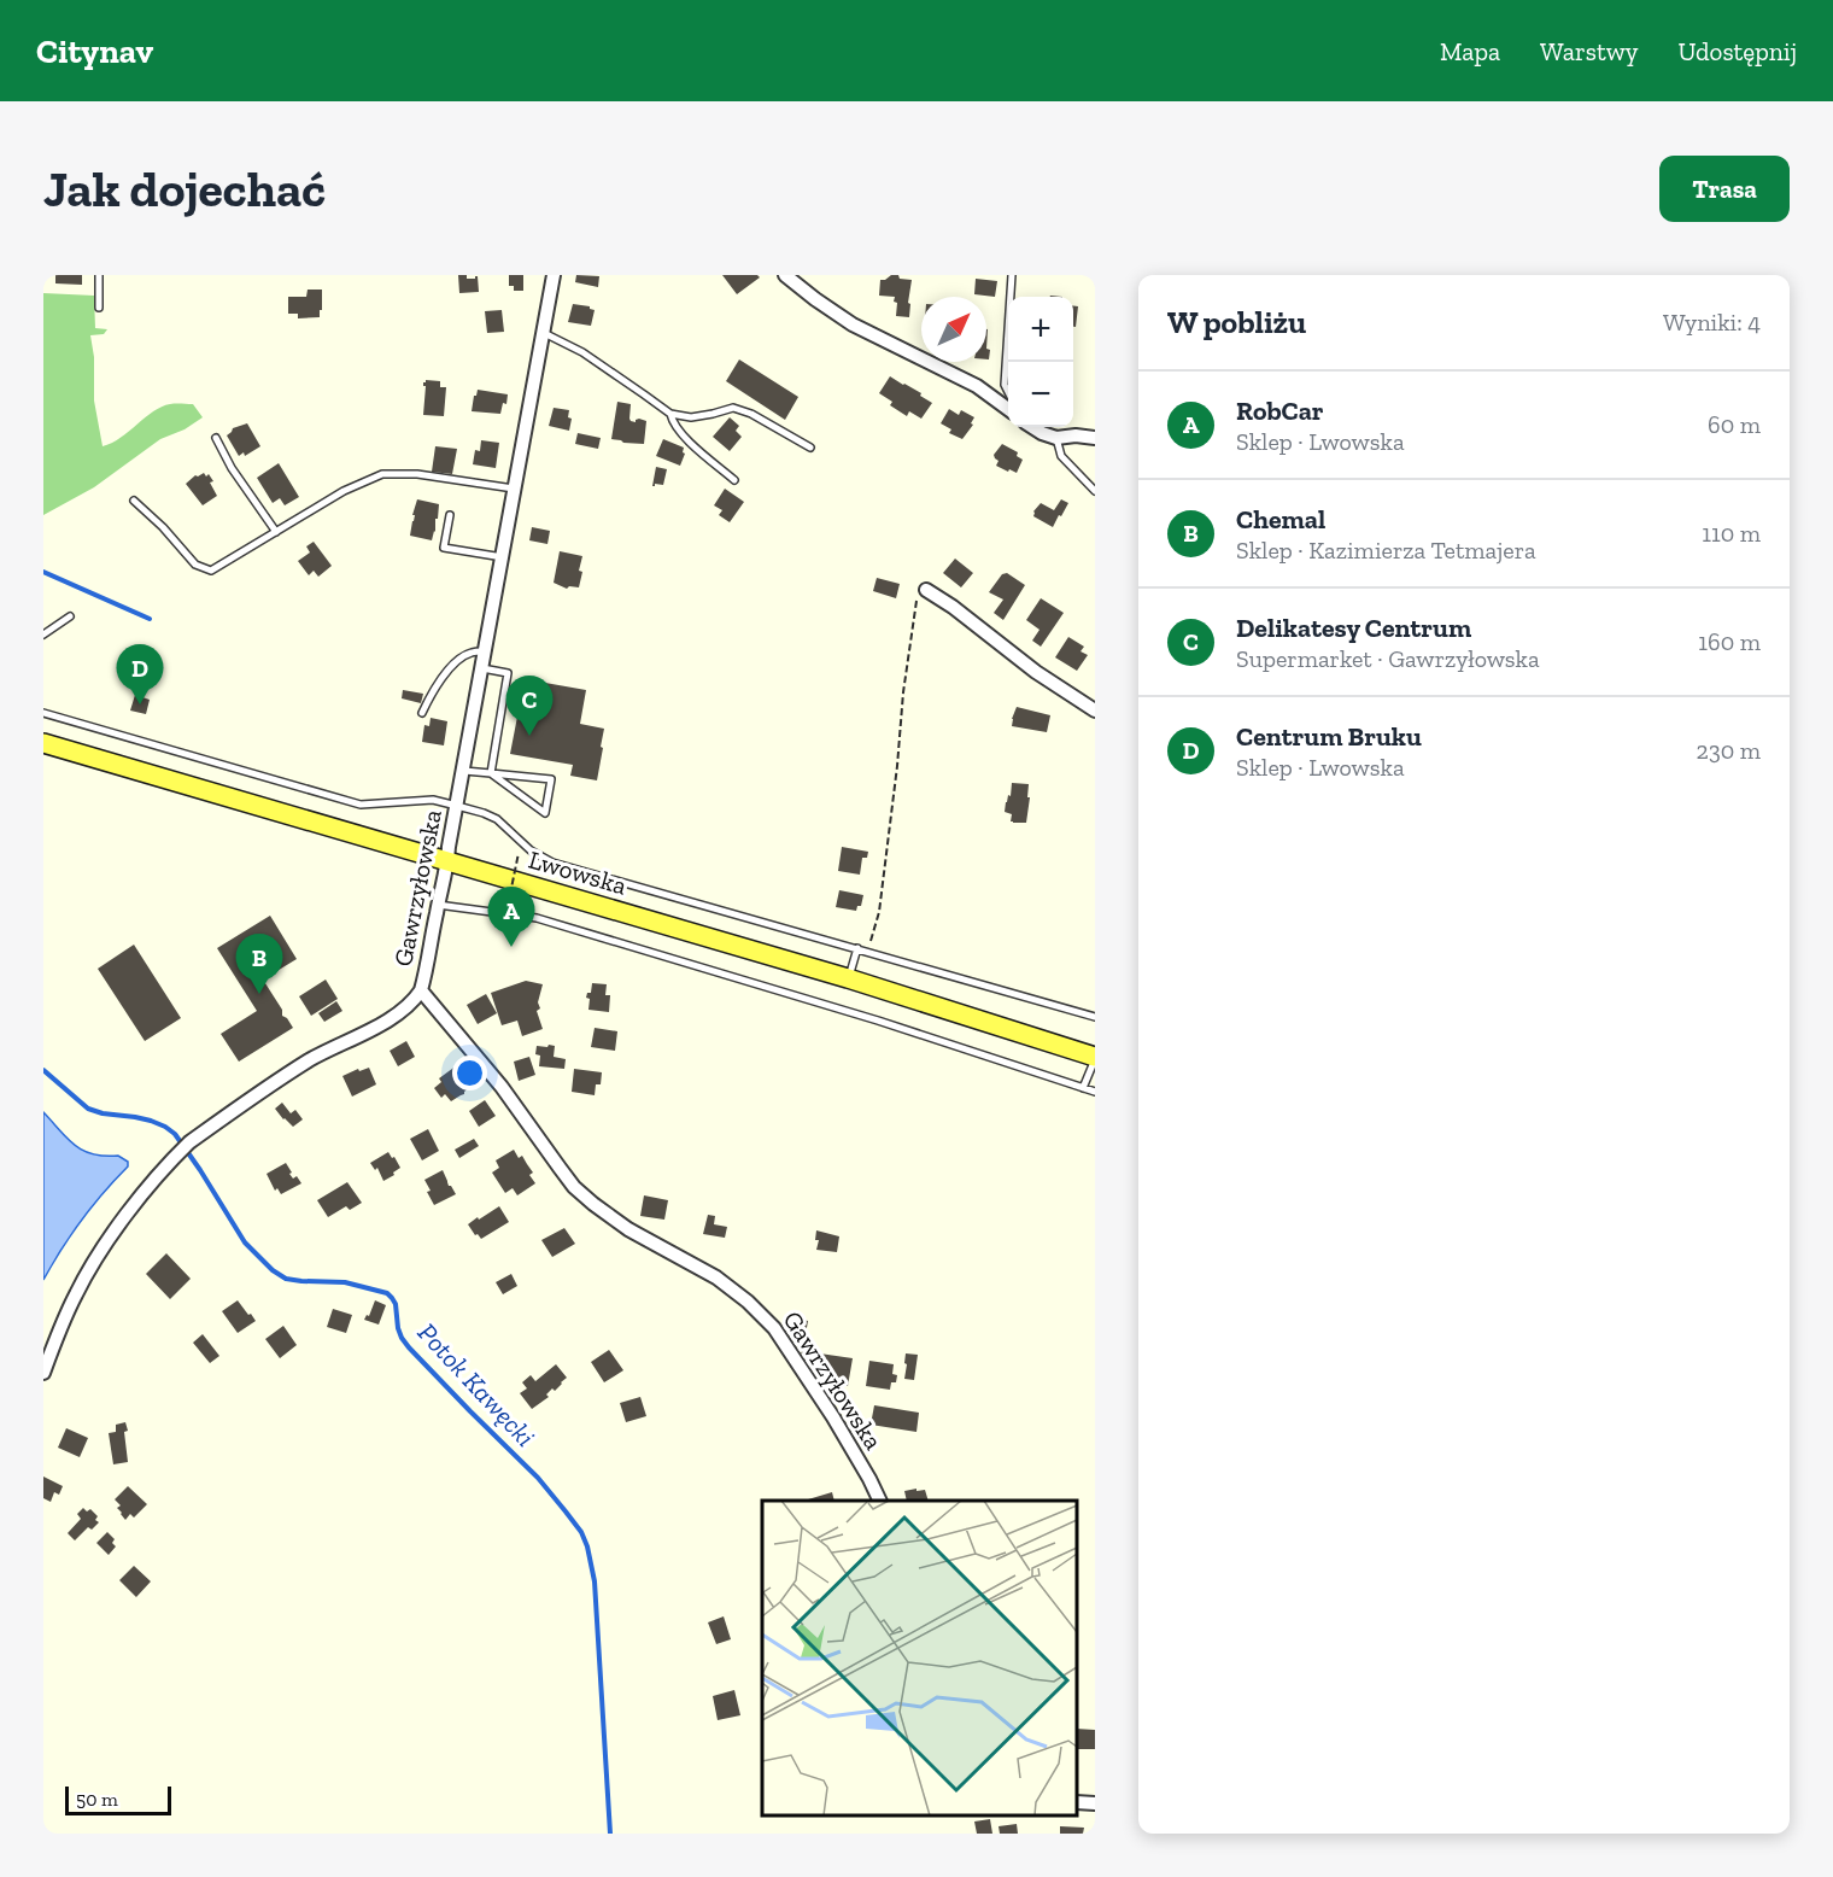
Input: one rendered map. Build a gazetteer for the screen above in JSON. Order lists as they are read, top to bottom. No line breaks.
{"streets":{"main road":["Lwowska"],"street":["Gawrzyłowska"]},"crossings":[["Lwowska","Gawrzyłowska"]],"water":["Potok Kawęcki"],"scale_bar":"50 m","north":"top right","page":{"header":"Citynav","nav":["Mapa","Warstwy","Udostępnij"],"buttons":"Trasa","title":"Jak dojechać","heading":["W pobliżu","Wyniki: 4"],"map_buttons":["+","−"],"list":[{"mark":"A","name":"RobCar","note":"Sklep · Lwowska","value":"60 m"},{"mark":"B","name":"Chemal","note":"Sklep · Kazimierza Tetmajera","value":"110 m"},{"mark":"C","name":"Delikatesy Centrum","note":"Supermarket · Gawrzyłowska","value":"160 m"},{"mark":"D","name":"Centrum Bruku","note":"Sklep · Lwowska","value":"230 m"}],"pins":["D","C","A","B"],"scale":"50 m"}}
